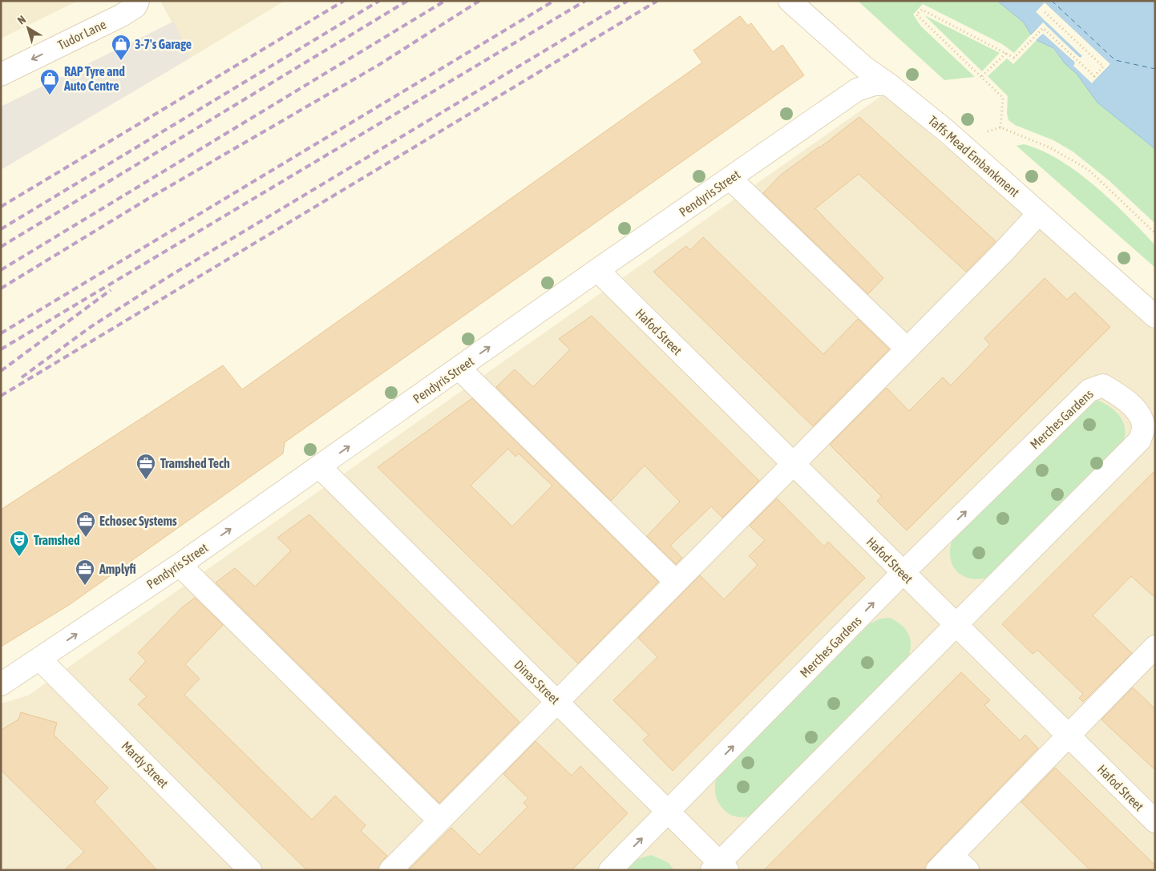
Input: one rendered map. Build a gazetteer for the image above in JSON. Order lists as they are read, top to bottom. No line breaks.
{"streets":{"street":["Tudor Lane","Taffs Mead Embankment","Pendyris Street","Hafod Street","Merches Gardens","Dinas Street","Mardy Street"]},"crossings":[["Taffs Mead Embankment","Pendyris Street"],["Pendyris Street","Hafod Street"],["Pendyris Street","Dinas Street"],["Pendyris Street","Mardy Street"],["Hafod Street","Merches Gardens"],["Merches Gardens","Dinas Street"]],"one_way":["Tudor Lane","Pendyris Street"],"places":{"shop":["3-7's Garage","RAP Tyre and Auto Centre"],"office":["Tramshed Tech","Echosec Systems","Amplyfi"],"theatre":["Tramshed"]},"north":"top left"}
